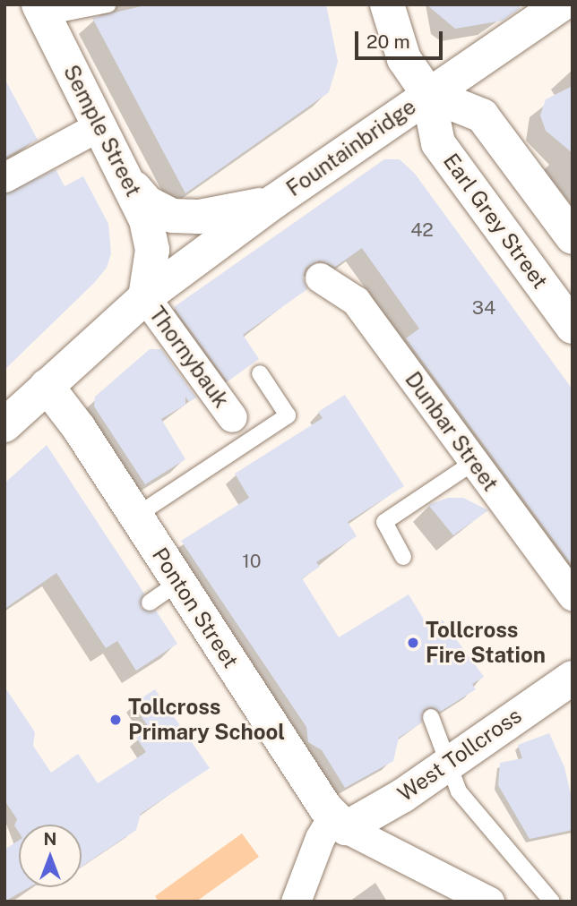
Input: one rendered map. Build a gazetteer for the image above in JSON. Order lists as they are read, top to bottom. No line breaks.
{"streets":{"street":["Semple Street","Fountainbridge","Earl Grey Street","Thornybauk","Dunbar Street","Ponton Street","West Tollcross"]},"crossings":[["Semple Street","Fountainbridge"],["Semple Street","Thornybauk"],["Fountainbridge","Earl Grey Street"],["Fountainbridge","Thornybauk"],["Fountainbridge","Ponton Street"],["Ponton Street","West Tollcross"]],"places":["Tollcross Fire Station","Tollcross Primary School"],"house_numbers":["42","34","10"],"scale_bar":"20 m","north":"top"}
